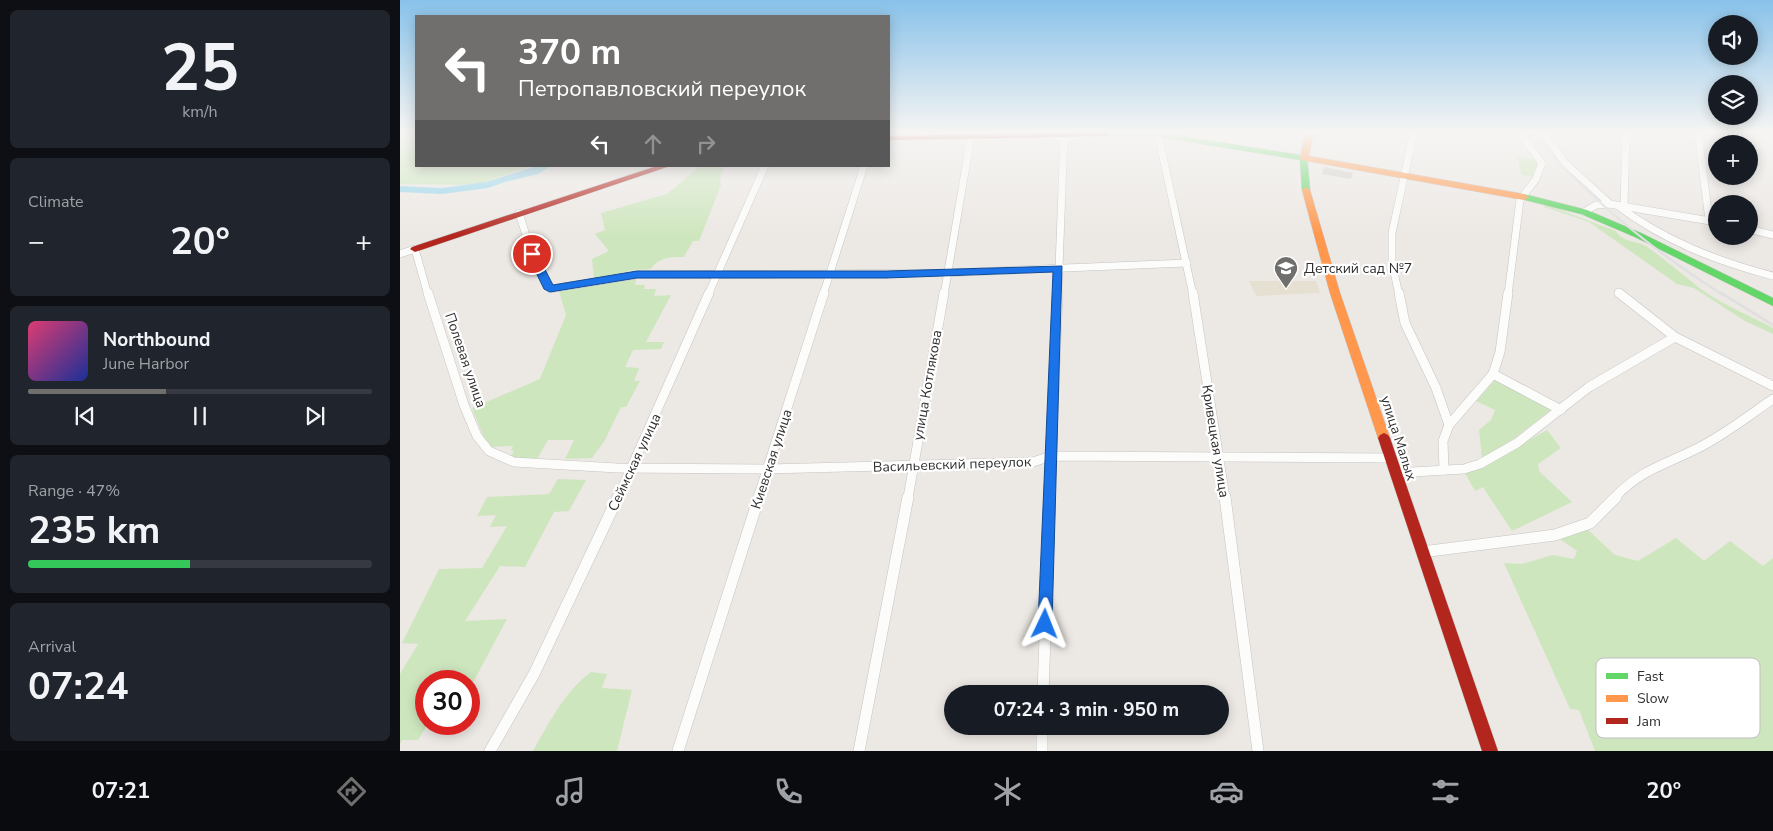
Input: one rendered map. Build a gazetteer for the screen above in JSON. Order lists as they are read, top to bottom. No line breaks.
{"streets":{"street":["Полевая улица","улица Котлякова","улица Малых","Кривецкая улица","Киевская улица","Сеймская улица","Васильевский переулок"]},"crossings":[["Полевая улица","Васильевский переулок"],["улица Котлякова","Васильевский переулок"],["улица Малых","Васильевский переулок"],["Кривецкая улица","Васильевский переулок"],["Киевская улица","Васильевский переулок"],["Сеймская улица","Васильевский переулок"]],"places":{"school or university":["Детский сад №7"]},"legend":["Fast","Slow","Jam"],"page":{"tile":[["25","km/h"],"Climate",["Range · 47%","235 km"],["Arrival","07:24"]],"map_buttons":["+","−"],"turn":["370 m","Петропавловский переулок"],"heat":["−","20°","+"],"song":["Northbound","June Harbor"],"limit":"30","trip":"07:24 · 3 min · 950 m","tabs":["07:21","20°"]}}
